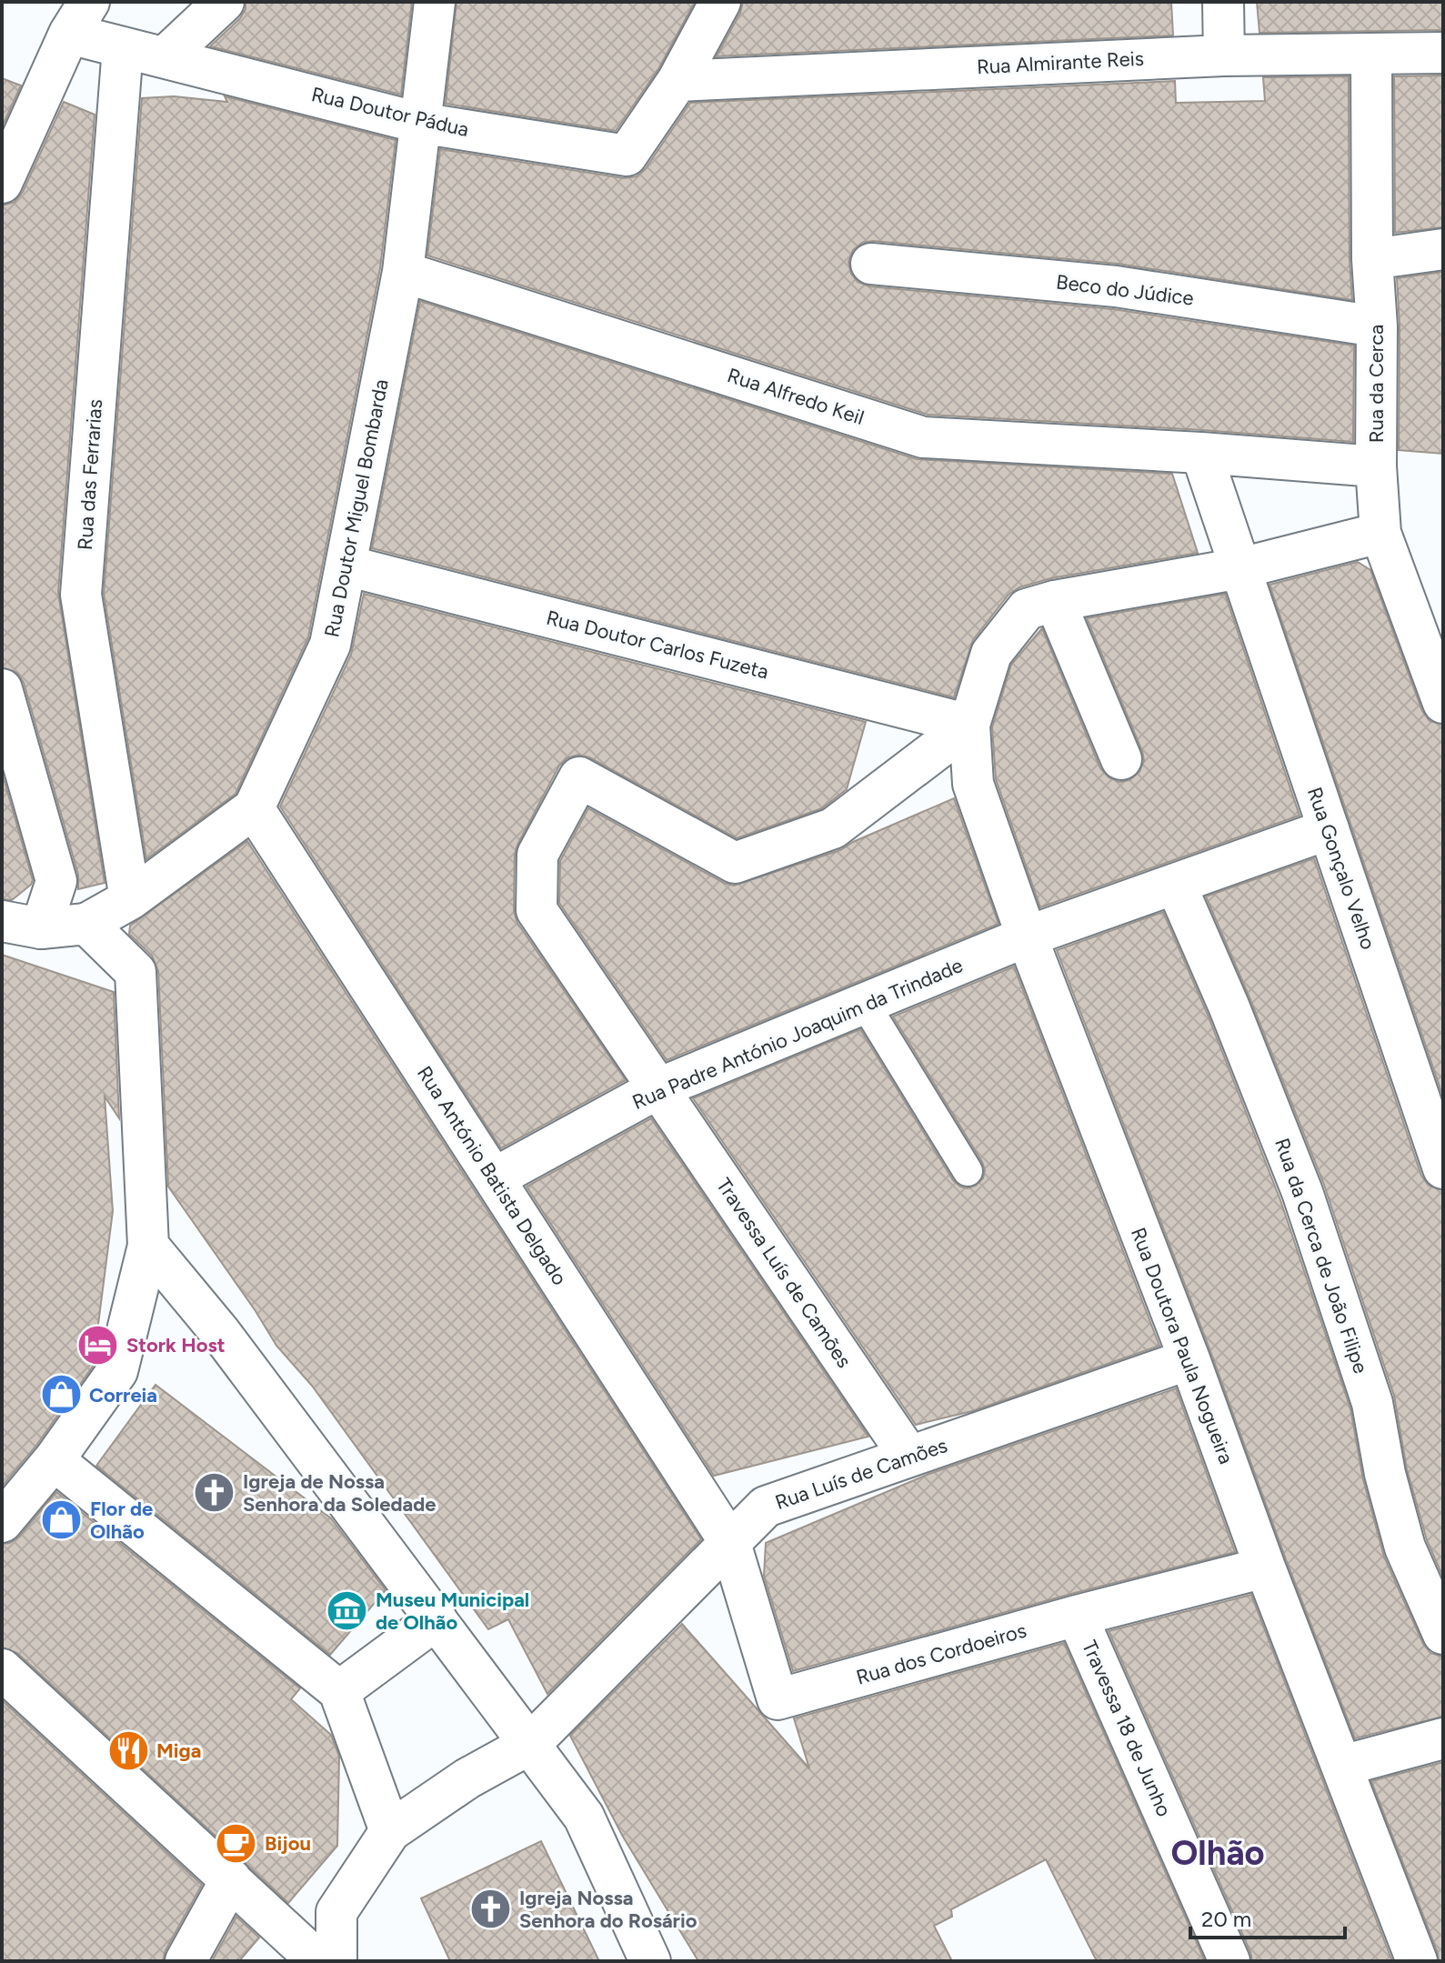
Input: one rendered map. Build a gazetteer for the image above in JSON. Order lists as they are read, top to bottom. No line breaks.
{"streets":{"street":["Rua Almirante Reis","Rua Doutor Pádua","Beco do Júdice","Rua da Cerca","Rua Alfredo Keil","Rua das Ferrarias","Rua Doutor Miguel Bombarda","Rua Doutor Carlos Fuzeta","Rua Gonçalo Velho","Rua Padre António Joaquim da Trindade","Rua António Batista Delgado","Rua da Cerca de João Filipe","Travessa Luís de Camões","Rua Doutora Paula Nogueira","Rua Luís de Camões","Rua dos Cordoeiros","Travessa 18 de Junho"]},"crossings":[["Rua Almirante Reis","Rua Doutor Pádua"],["Rua Almirante Reis","Rua da Cerca"],["Rua Doutor Pádua","Rua das Ferrarias"],["Rua Doutor Pádua","Rua Doutor Miguel Bombarda"],["Beco do Júdice","Rua da Cerca"],["Rua da Cerca","Rua Alfredo Keil"],["Rua Alfredo Keil","Rua Doutor Miguel Bombarda"],["Rua Alfredo Keil","Rua Gonçalo Velho"],["Rua das Ferrarias","Rua Doutor Miguel Bombarda"],["Rua Doutor Miguel Bombarda","Rua Doutor Carlos Fuzeta"],["Rua Doutor Miguel Bombarda","Rua António Batista Delgado"],["Rua Doutor Carlos Fuzeta","Travessa Luís de Camões"],["Rua Doutor Carlos Fuzeta","Rua Doutora Paula Nogueira"],["Rua Gonçalo Velho","Rua Padre António Joaquim da Trindade"],["Rua Padre António Joaquim da Trindade","Rua António Batista Delgado"],["Rua Padre António Joaquim da Trindade","Rua da Cerca de João Filipe"],["Rua Padre António Joaquim da Trindade","Travessa Luís de Camões"],["Rua Padre António Joaquim da Trindade","Rua Doutora Paula Nogueira"],["Rua António Batista Delgado","Rua Luís de Camões"],["Rua António Batista Delgado","Rua dos Cordoeiros"],["Travessa Luís de Camões","Rua Doutora Paula Nogueira"],["Travessa Luís de Camões","Rua Luís de Camões"],["Rua Doutora Paula Nogueira","Rua Luís de Camões"],["Rua Doutora Paula Nogueira","Rua dos Cordoeiros"],["Rua Luís de Camões","Rua dos Cordoeiros"],["Rua dos Cordoeiros","Travessa 18 de Junho"]],"districts":["Olhão"],"places":{"hotel":["Stork Host"],"shop":["Correia","Flor de Olhão"],"church":["Igreja de Nossa Senhora da Soledade","Igreja Nossa Senhora do Rosário"],"museum":["Museu Municipal de Olhão"],"restaurant":["Miga"],"cafe":["Bijou"]},"scale_bar":"20 m"}
